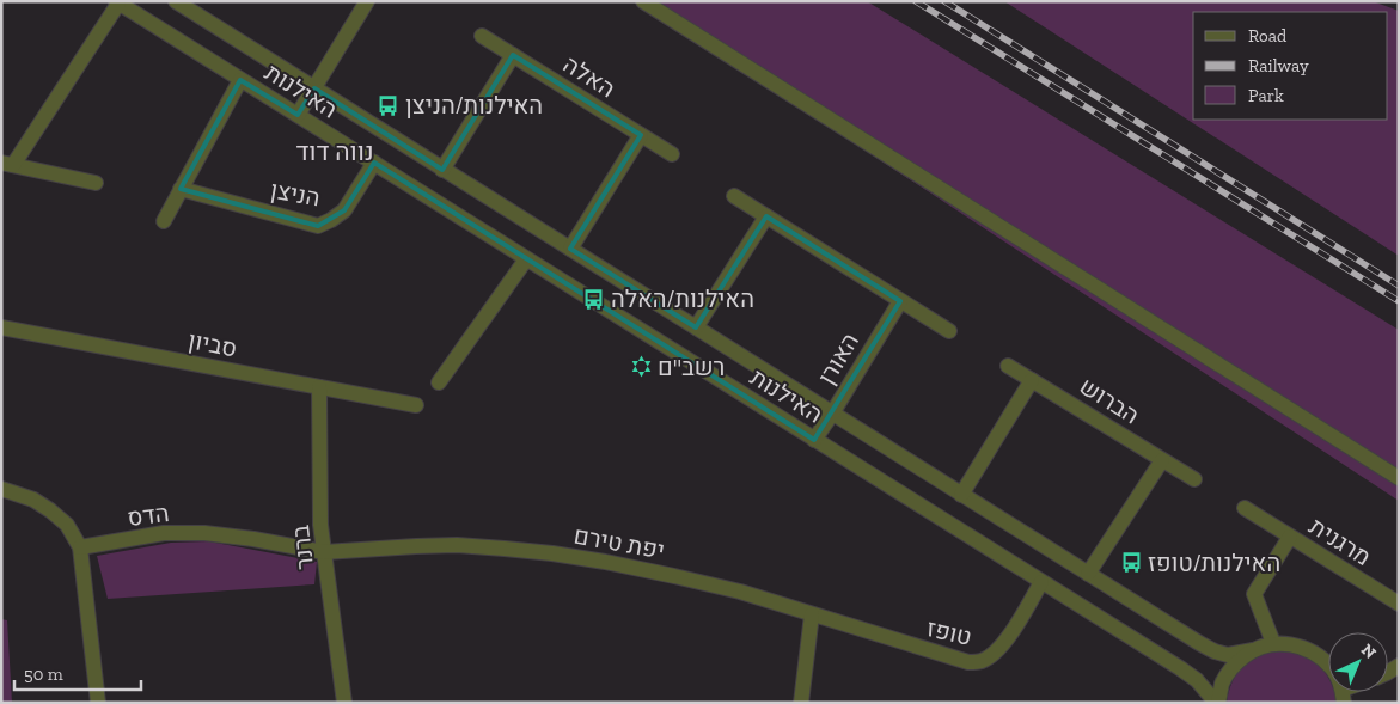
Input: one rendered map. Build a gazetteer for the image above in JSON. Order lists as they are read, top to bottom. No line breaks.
{"streets":{"street":["האלה","האילנות","הניצן","סביון","האורן","הברוש","הדס","מרגנית","יפת טירם","ברנר","טופז"]},"crossings":[["האילנות","הניצן"],["האילנות","האורן"],["האילנות","טופז"],["סביון","ברנר"],["הדס","יפת טירם"],["הדס","ברנר"],["יפת טירם","ברנר"],["יפת טירם","טופז"]],"districts":["נווה דוד"],"places":{"bus stop":["האילנות/הניצן","האילנות/האלה","האילנות/טופז"],"synagogue":["רשב\"ם"]},"legend":["Road","Railway","Park"],"scale_bar":"50 m","north":"top right"}
